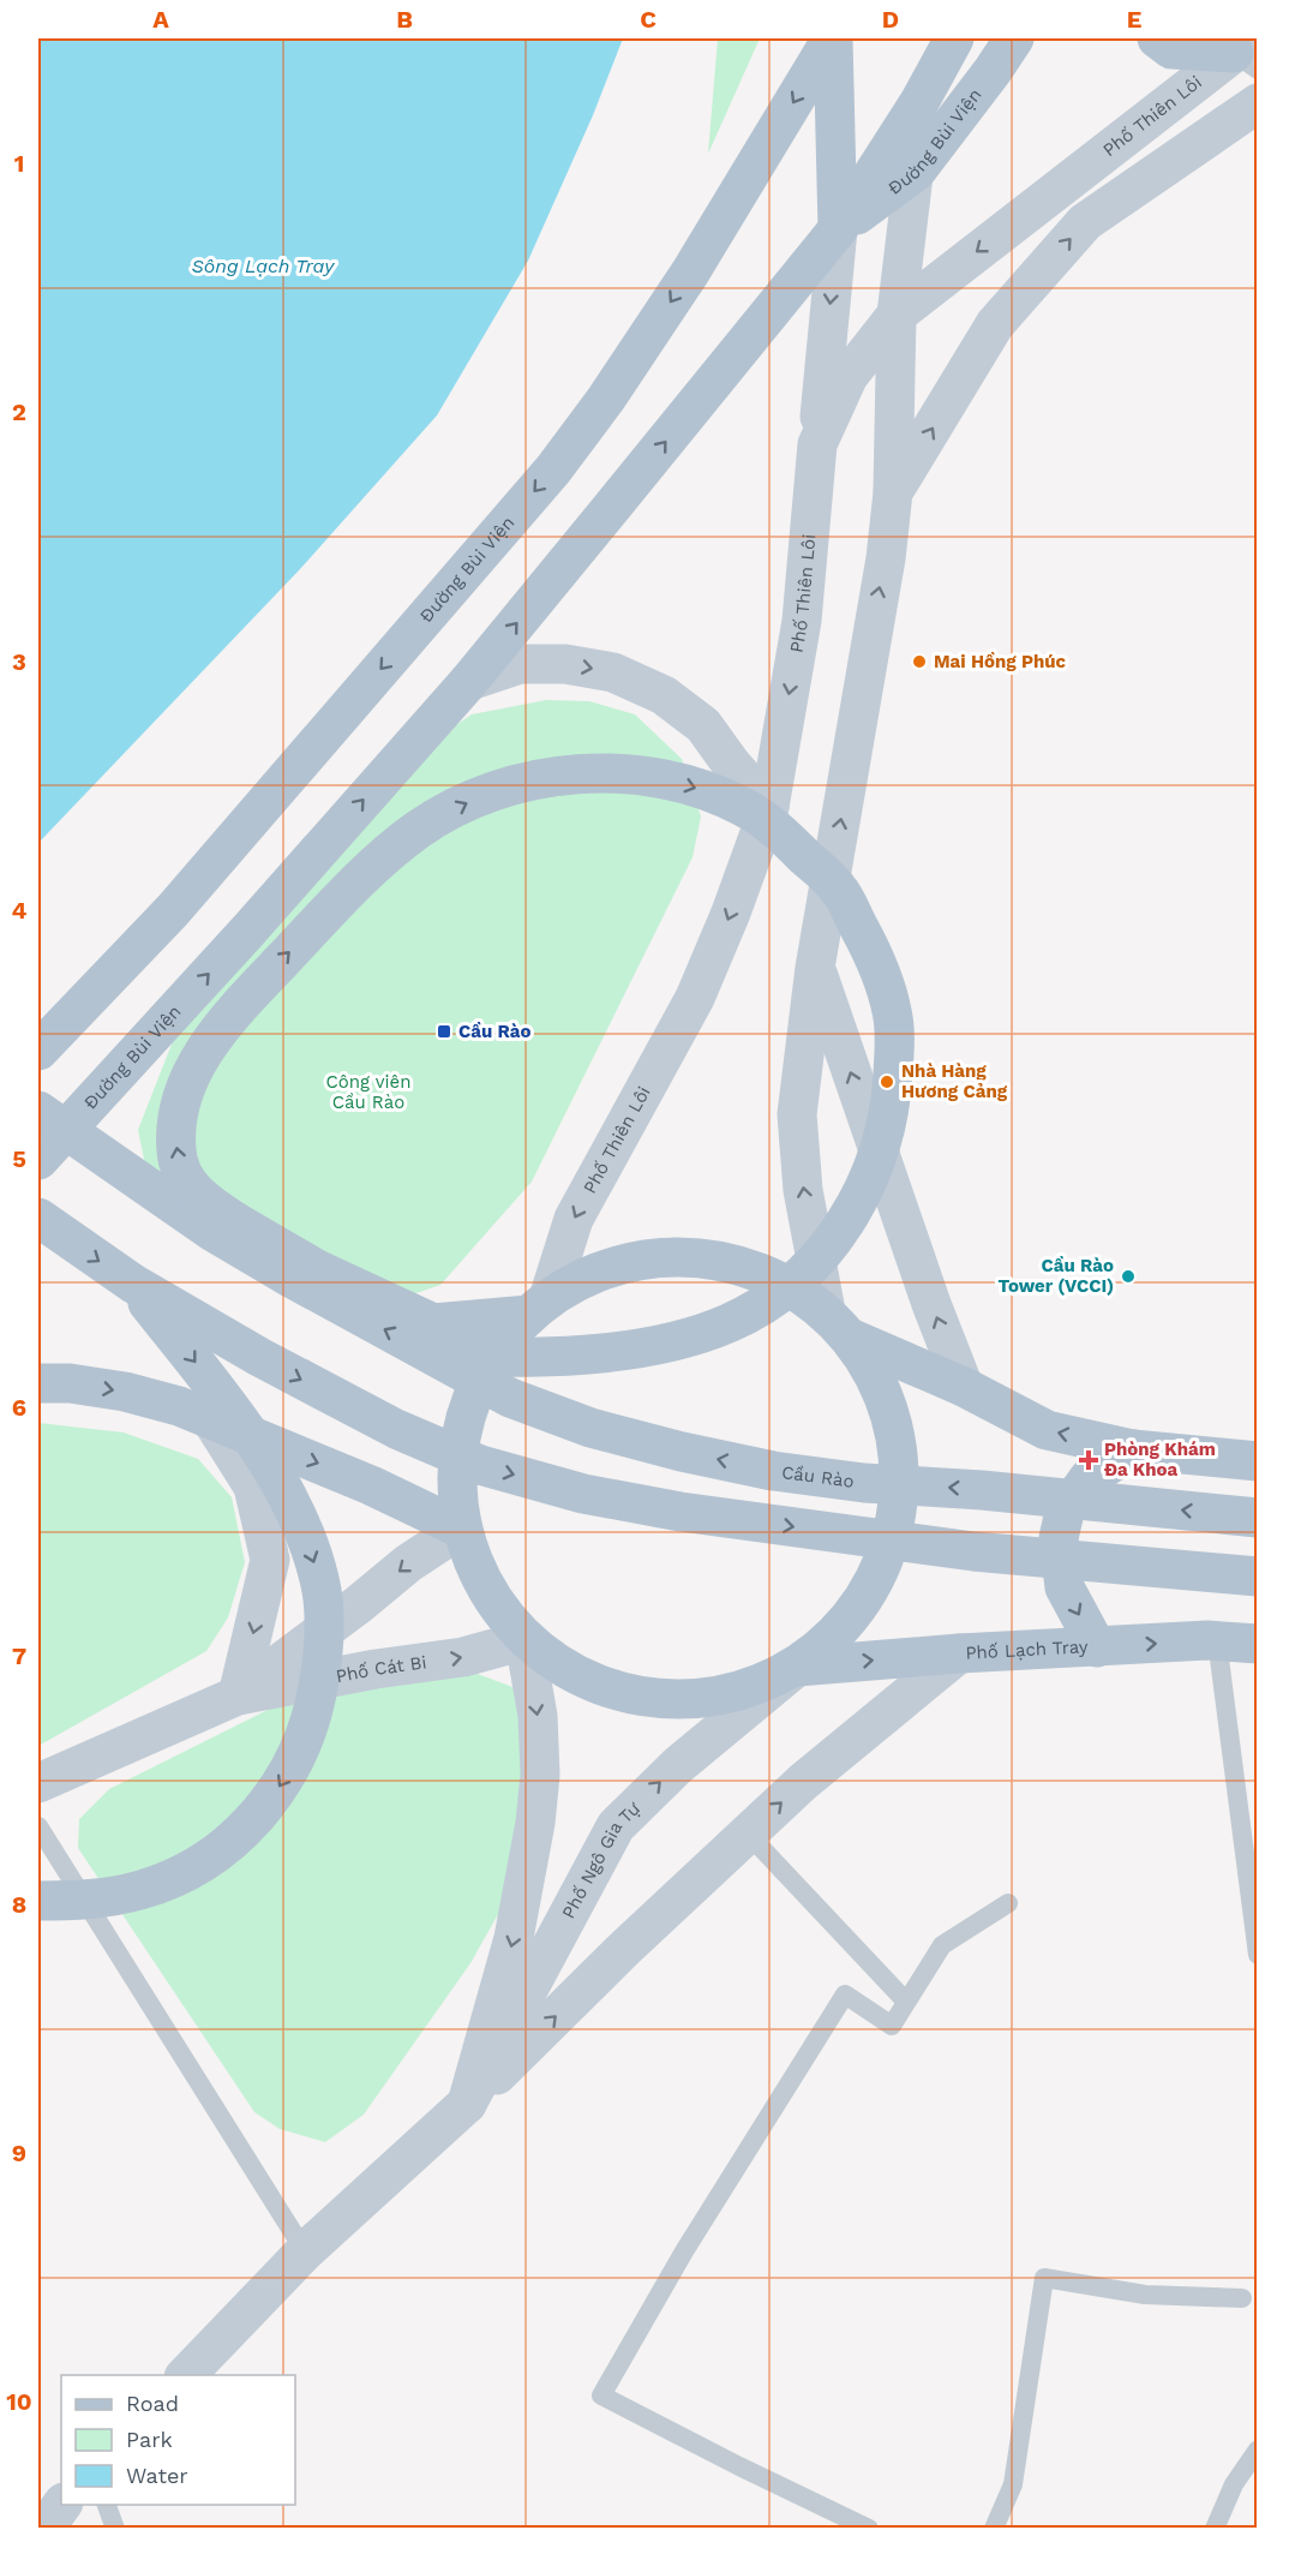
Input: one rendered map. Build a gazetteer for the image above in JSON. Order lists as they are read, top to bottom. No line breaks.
{"streets":{"main road":["Phố Thiên Lôi","Đường Bùi Viện","Cầu Rào","Phố Lạch Tray","Phố Cát Bi","Phố Ngô Gia Tự"]},"crossings":[["Phố Lạch Tray","Phố Ngô Gia Tự"]],"water":["Sông Lạch Tray"],"parks":["Công viên Cầu Rào"],"places":{"other":["Mai Hồng Phúc","Nhà Hàng Hương Cảng","Cầu Rào Tower (VCCI)"],"transit":["Cầu Rào"],"health":["Phòng Khám Đa Khoa"]},"legend":["Road","Park","Water"],"grid":{"columns":["A","B","C","D","E"],"rows":["1","2","3","4","5","6","7","8","9","10"]}}
